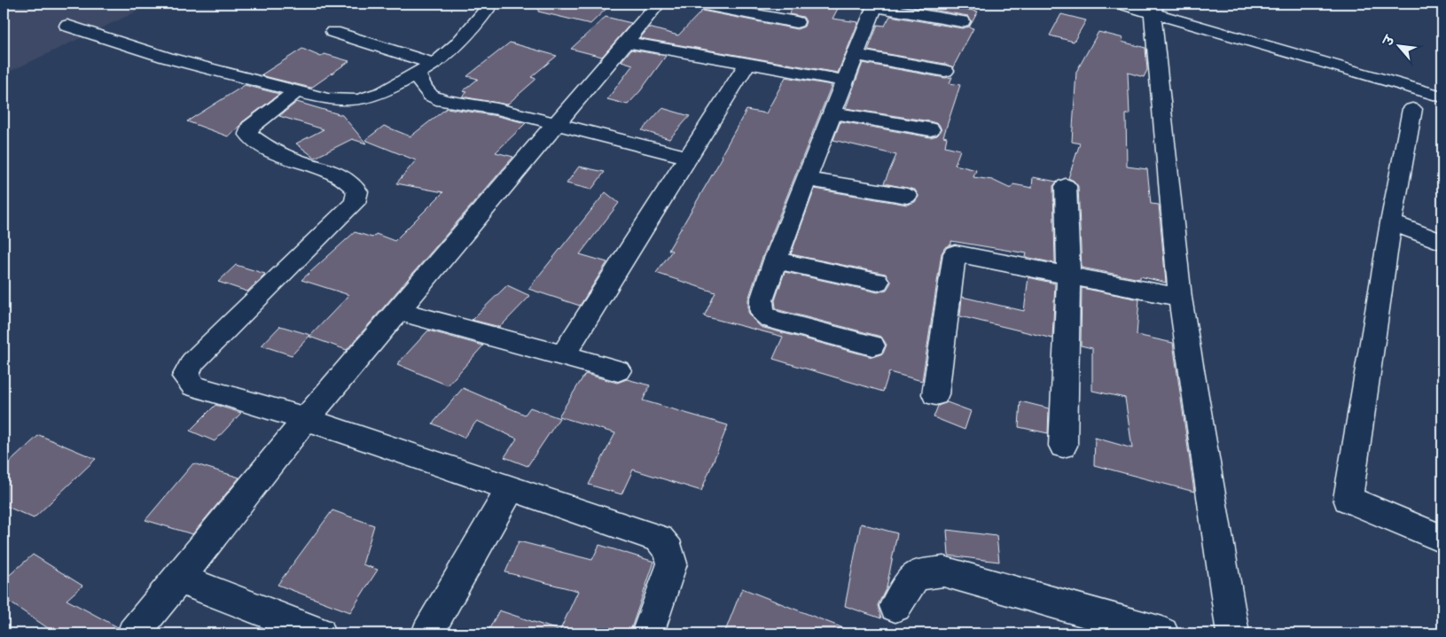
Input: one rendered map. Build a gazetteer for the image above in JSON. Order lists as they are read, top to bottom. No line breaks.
{"north":"top left"}
